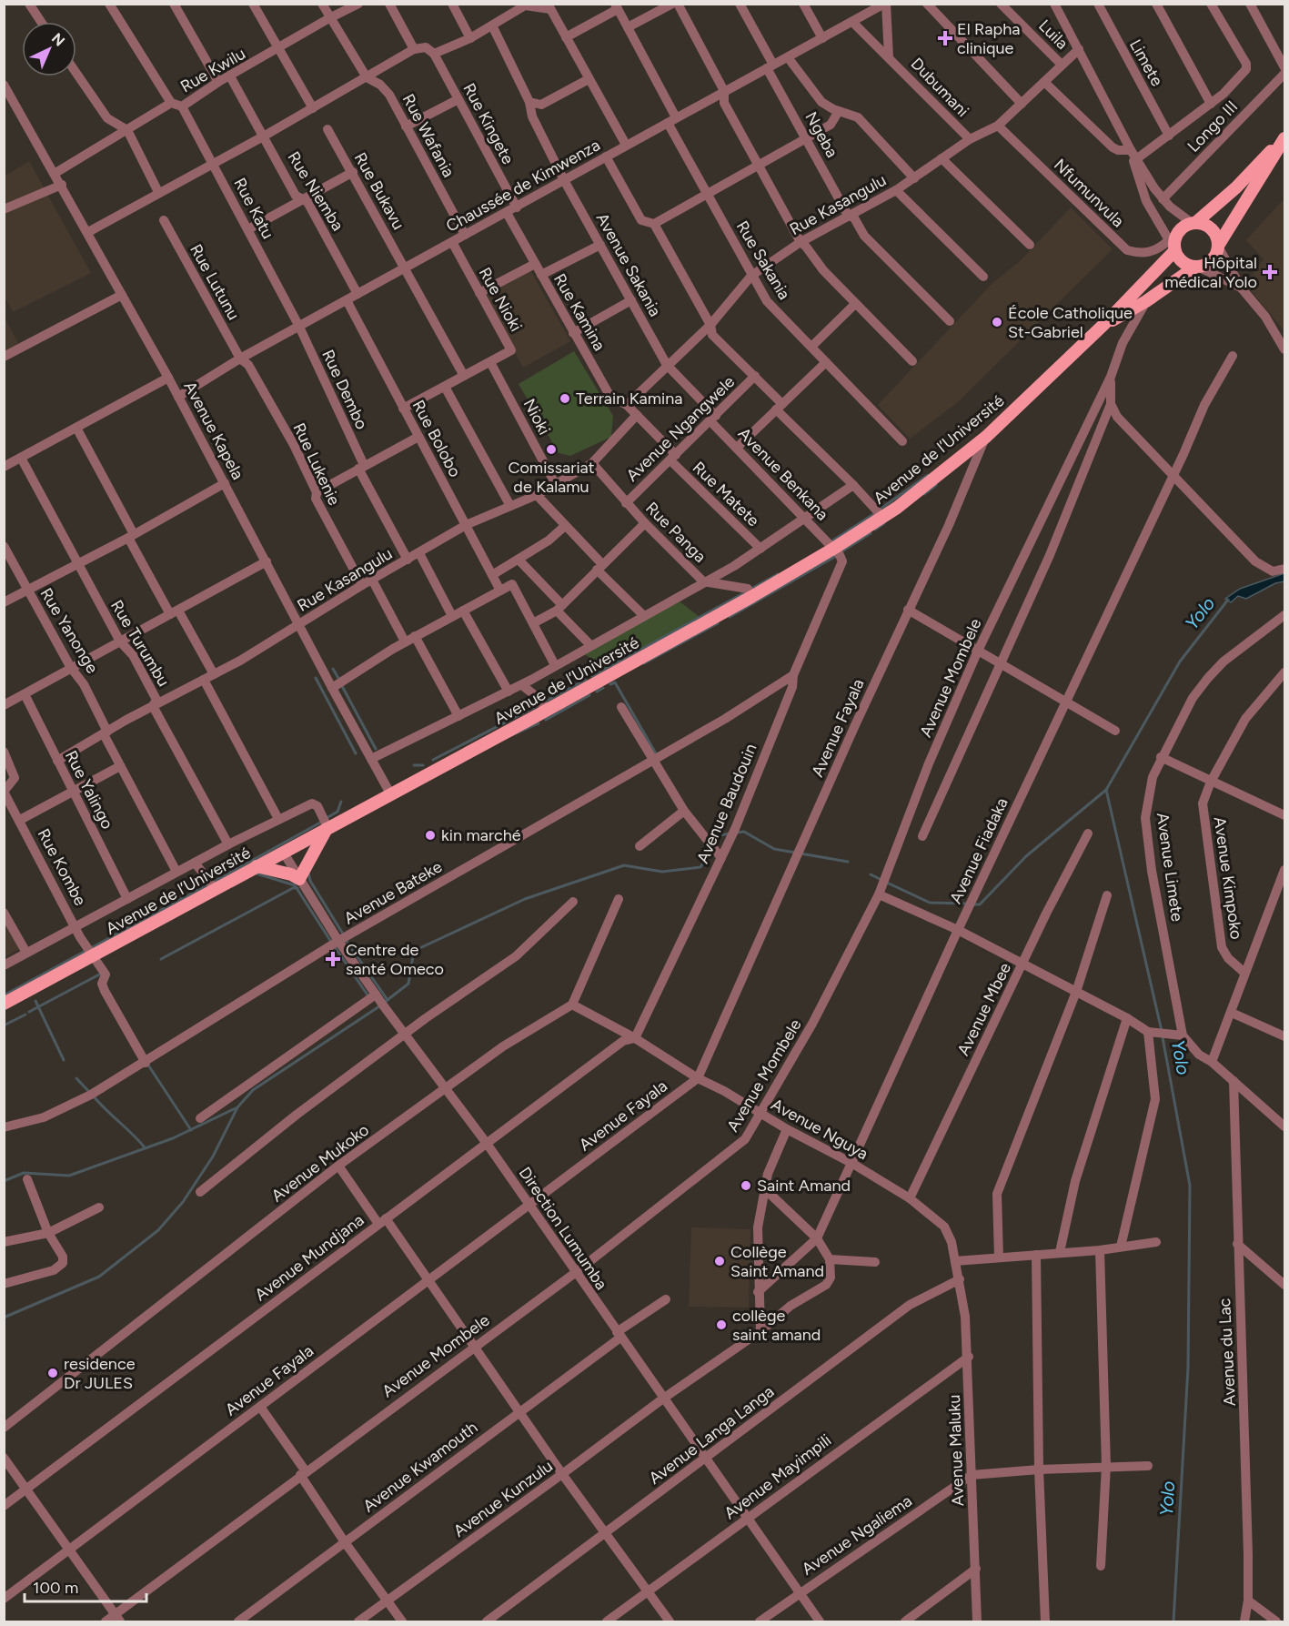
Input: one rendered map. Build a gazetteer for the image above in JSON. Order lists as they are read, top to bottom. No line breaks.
{"streets":{"main road":["Avenue de l’Université"],"street":["Luila","Limete","Rue Kwilu","Dubumani","Rue Kingete","Longo III","Ngeba","Rue Wafania","Chaussée de Kimwenza","Rue Niemba","Rue Bukavu","Nfumunvula","Rue Kasangulu","Rue Katu","Rue Sakania","Avenue Sakania","Rue Lutunu","Rue Nioki","Rue Kamina","Rue Dembo","Nioki","Avenue Ngangwele","Avenue Kapela","Rue Bolobo","Rue Lukenie","Avenue Benkana","Rue Matete","Rue Panga","Rue Yanonge","Rue Turumbu","Avenue Mombele","Avenue Fayala","Rue Yalingo","Avenue Baudouin","Avenue Fiadaka","Rue Kombe","Avenue Limete","Avenue Kimpoko","Avenue Bateke","Avenue Mbee","Avenue Nguya","Avenue Mukoko","Direction Lumumba","Avenue Mundjana","Avenue du Lac","Avenue Langa Langa","Avenue Maluku","Avenue Kwamouth","Avenue Mayimpili","Avenue Kunzulu","Avenue Ngaliema"]},"crossings":[["Luila","Rue Kasangulu"],["Rue Kwilu","Rue Wafania"],["Rue Kwilu","Rue Niemba"],["Rue Kwilu","Rue Katu"],["Rue Kwilu","Avenue Kapela"],["Dubumani","Chaussée de Kimwenza"],["Dubumani","Rue Kasangulu"],["Rue Kingete","Chaussée de Kimwenza"],["Ngeba","Chaussée de Kimwenza"],["Ngeba","Rue Kasangulu"],["Rue Wafania","Chaussée de Kimwenza"],["Chaussée de Kimwenza","Rue Niemba"],["Chaussée de Kimwenza","Rue Bukavu"],["Chaussée de Kimwenza","Rue Katu"],["Chaussée de Kimwenza","Rue Sakania"],["Chaussée de Kimwenza","Avenue Sakania"],["Chaussée de Kimwenza","Rue Lutunu"],["Chaussée de Kimwenza","Rue Nioki"],["Chaussée de Kimwenza","Rue Kamina"],["Chaussée de Kimwenza","Rue Dembo"],["Chaussée de Kimwenza","Avenue Kapela"],["Chaussée de Kimwenza","Rue Bolobo"],["Chaussée de Kimwenza","Rue Lukenie"],["Nfumunvula","Rue Kasangulu"],["Nfumunvula","Avenue de l’Université"],["Rue Kasangulu","Rue Sakania"],["Rue Kasangulu","Avenue Sakania"],["Rue Kasangulu","Rue Kamina"],["Rue Kasangulu","Rue Dembo"],["Rue Kasangulu","Nioki"],["Rue Kasangulu","Avenue Kapela"],["Rue Kasangulu","Rue Bolobo"],["Rue Kasangulu","Rue Lukenie"],["Rue Kasangulu","Rue Matete"],["Rue Kasangulu","Rue Panga"],["Rue Kasangulu","Rue Yanonge"],["Rue Kasangulu","Rue Turumbu"],["Rue Kasangulu","Rue Yalingo"],["Rue Katu","Rue Dembo"],["Avenue Sakania","Avenue Ngangwele"],["Avenue Sakania","Avenue Benkana"],["Rue Lutunu","Rue Lukenie"],["Rue Nioki","Nioki"],["Rue Kamina","Rue Matete"],["Avenue Ngangwele","Avenue Benkana"],["Avenue Ngangwele","Rue Matete"],["Avenue Ngangwele","Rue Panga"],["Avenue Kapela","Avenue de l’Université"],["Avenue de l’Université","Avenue Benkana"],["Avenue de l’Université","Rue Panga"],["Avenue de l’Université","Avenue Mombele"],["Avenue de l’Université","Avenue Fayala"],["Avenue de l’Université","Avenue Baudouin"],["Avenue de l’Université","Rue Kombe"],["Avenue de l’Université","Direction Lumumba"],["Avenue Benkana","Avenue Baudouin"],["Avenue Mombele","Avenue Nguya"],["Avenue Mombele","Direction Lumumba"],["Avenue Fayala","Avenue Nguya"],["Avenue Fayala","Direction Lumumba"],["Avenue Baudouin","Avenue Bateke"],["Avenue Baudouin","Avenue Nguya"],["Avenue Baudouin","Avenue Mundjana"],["Avenue Fiadaka","Avenue Nguya"],["Rue Kombe","Avenue Bateke"],["Avenue Bateke","Direction Lumumba"],["Avenue Mbee","Avenue Nguya"],["Avenue Nguya","Avenue Mukoko"],["Avenue Nguya","Avenue Mundjana"],["Avenue Nguya","Avenue Langa Langa"],["Avenue Nguya","Avenue Maluku"],["Avenue Mukoko","Direction Lumumba"],["Direction Lumumba","Avenue Mundjana"],["Direction Lumumba","Avenue Langa Langa"],["Direction Lumumba","Avenue Kwamouth"],["Direction Lumumba","Avenue Mayimpili"],["Direction Lumumba","Avenue Kunzulu"],["Direction Lumumba","Avenue Ngaliema"],["Avenue Langa Langa","Avenue Maluku"],["Avenue Maluku","Avenue Mayimpili"],["Avenue Maluku","Avenue Ngaliema"]],"water":["Yolo"],"places":{"health":["El Rapha clinique","Hôpital médical Yolo","Centre de santé Omeco"],"other":["École Catholique St-Gabriel","Terrain Kamina","Comissariat de Kalamu","kin marché","Saint Amand","Collège Saint Amand","collège saint amand","residence Dr JULES"]},"scale_bar":"100 m","north":"top right"}
